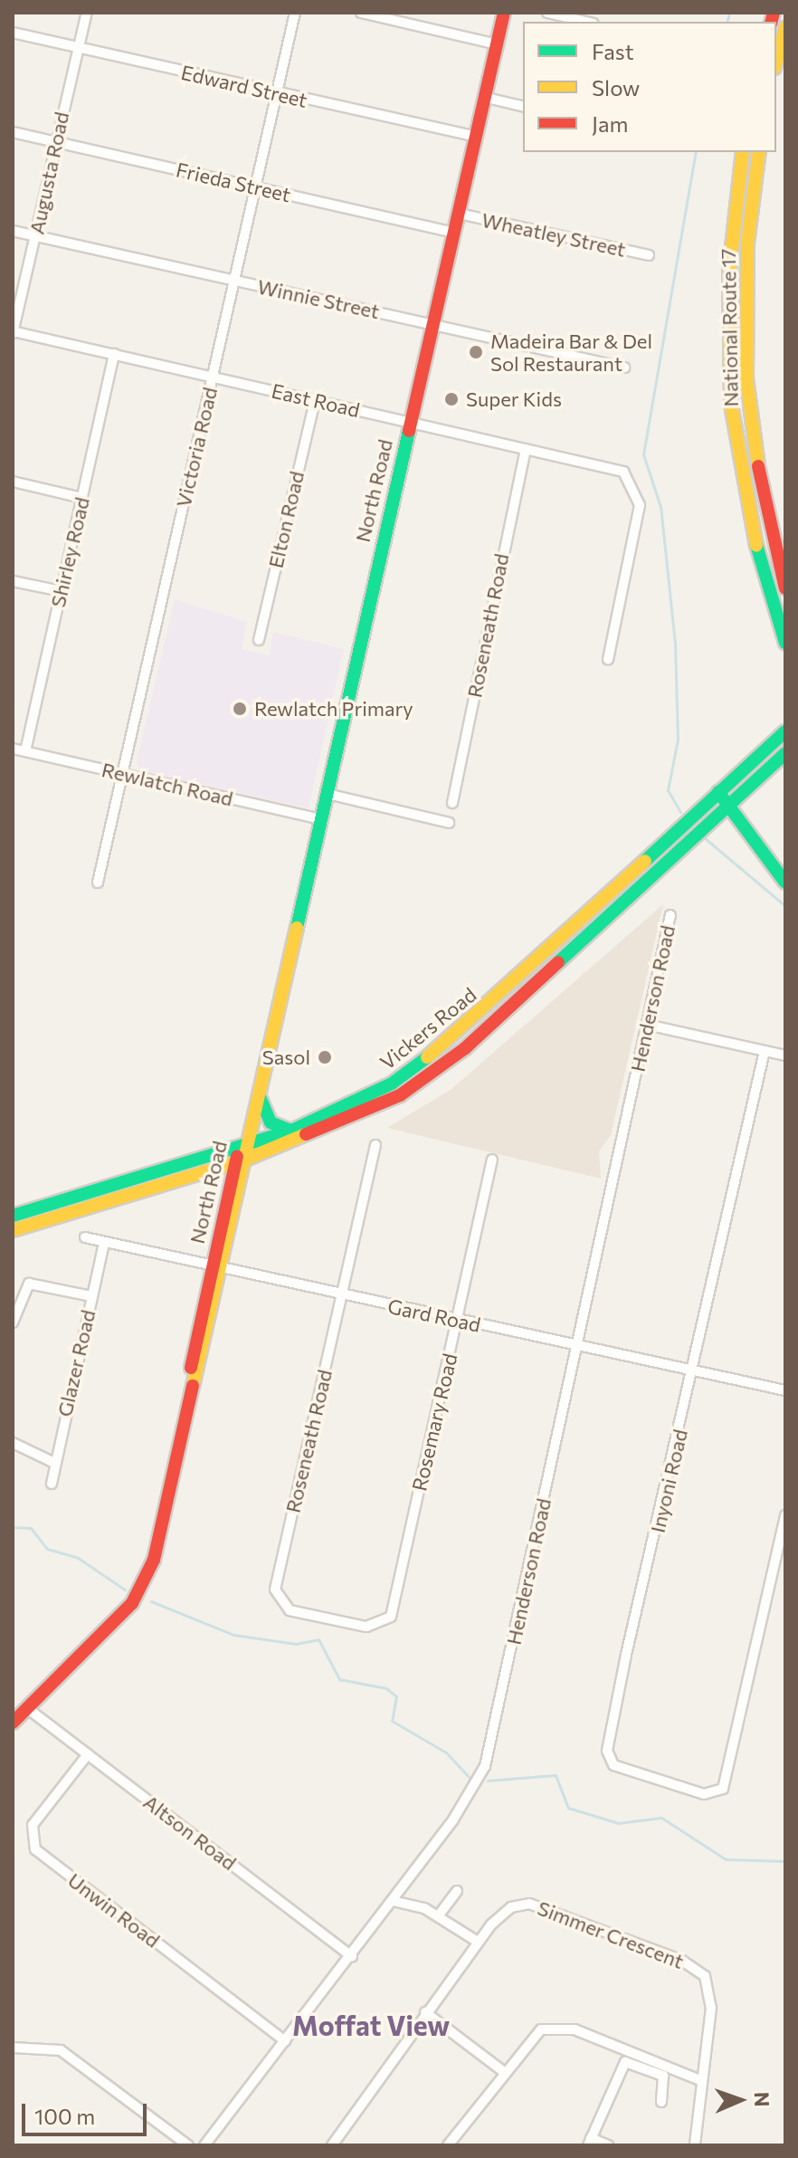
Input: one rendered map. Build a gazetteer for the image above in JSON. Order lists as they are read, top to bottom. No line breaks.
{"streets":{"main road":["National Route 17","North Road","Vickers Road"],"street":["Edward Street","Augusta Road","Frieda Street","Wheatley Street","Winnie Street","East Road","Victoria Road","Elton Road","Shirley Road","Roseneath Road","Rewlatch Road","Henderson Road","Gard Road","Glazer Road","Rosemary Road","Inyoni Road","Altson Road","Unwin Road","Simmer Crescent"]},"crossings":[["Edward Street","Augusta Road"],["Edward Street","Victoria Road"],["Edward Street","North Road"],["Augusta Road","Frieda Street"],["Augusta Road","Winnie Street"],["Augusta Road","East Road"],["Frieda Street","Victoria Road"],["Frieda Street","North Road"],["Wheatley Street","North Road"],["Winnie Street","Victoria Road"],["Winnie Street","North Road"],["East Road","Victoria Road"],["East Road","North Road"],["East Road","Elton Road"],["East Road","Shirley Road"],["East Road","Roseneath Road"],["Victoria Road","Rewlatch Road"],["North Road","Rewlatch Road"],["North Road","Vickers Road"],["North Road","Gard Road"],["North Road","Altson Road"],["Shirley Road","Rewlatch Road"],["Roseneath Road","Gard Road"],["Roseneath Road","Rosemary Road"],["Henderson Road","Gard Road"],["Henderson Road","Altson Road"],["Henderson Road","Unwin Road"],["Gard Road","Glazer Road"],["Gard Road","Rosemary Road"],["Gard Road","Inyoni Road"],["Altson Road","Unwin Road"]],"districts":["Moffat View"],"places":["Madeira Bar & Del Sol Restaurant","Super Kids","Rewlatch Primary","Sasol"],"legend":["Fast","Slow","Jam"],"scale_bar":"100 m","north":"right"}
